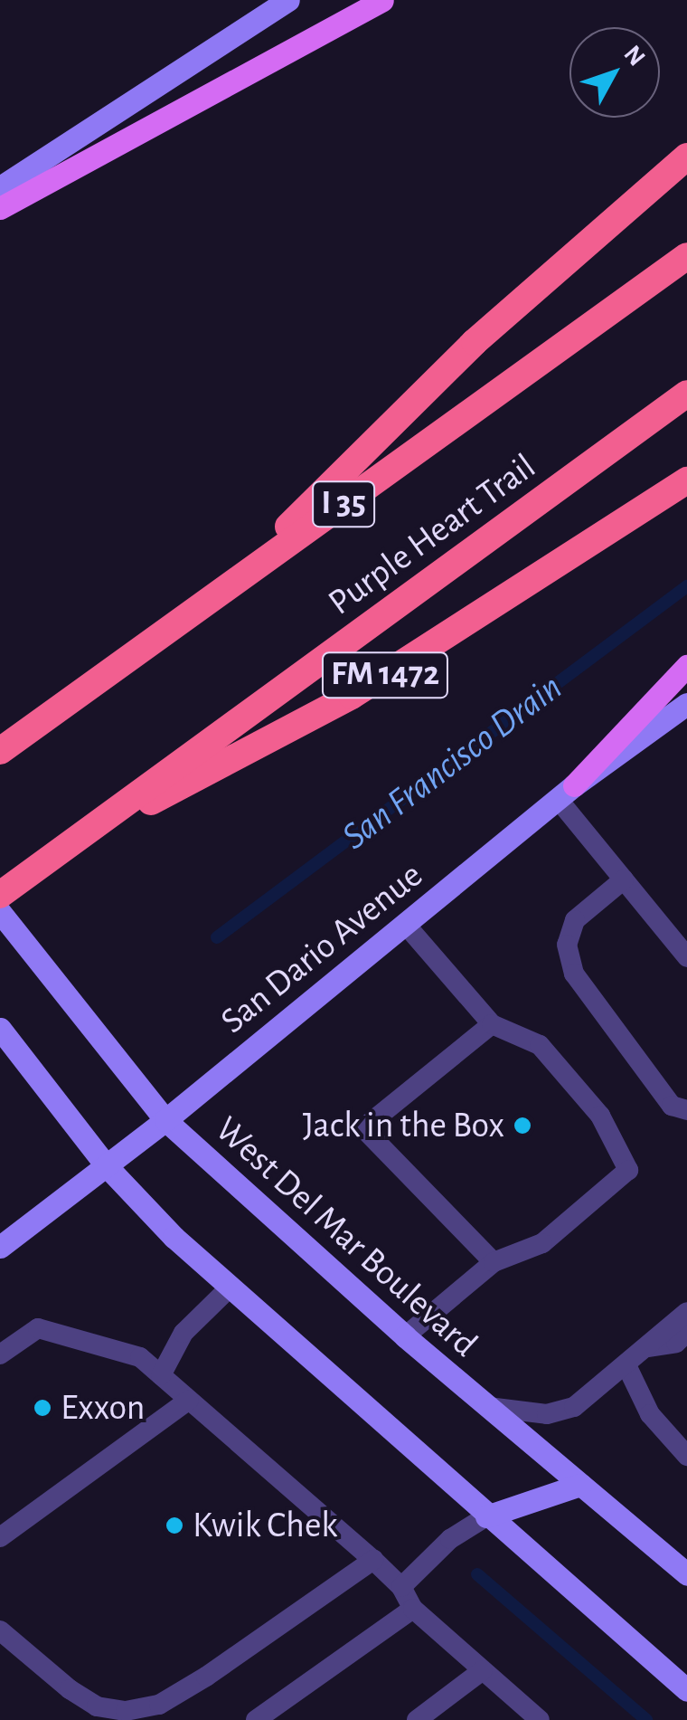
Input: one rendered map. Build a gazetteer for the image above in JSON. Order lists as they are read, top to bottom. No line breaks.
{"streets":{"highway":["I 35","Purple Heart Trail","FM 1472"],"main road":["San Dario Avenue","West Del Mar Boulevard"]},"crossings":[["Purple Heart Trail","FM 1472"],["San Dario Avenue","West Del Mar Boulevard"]],"water":["San Francisco Drain"],"places":["Jack in the Box","Exxon","Kwik Chek"],"north":"top right"}
